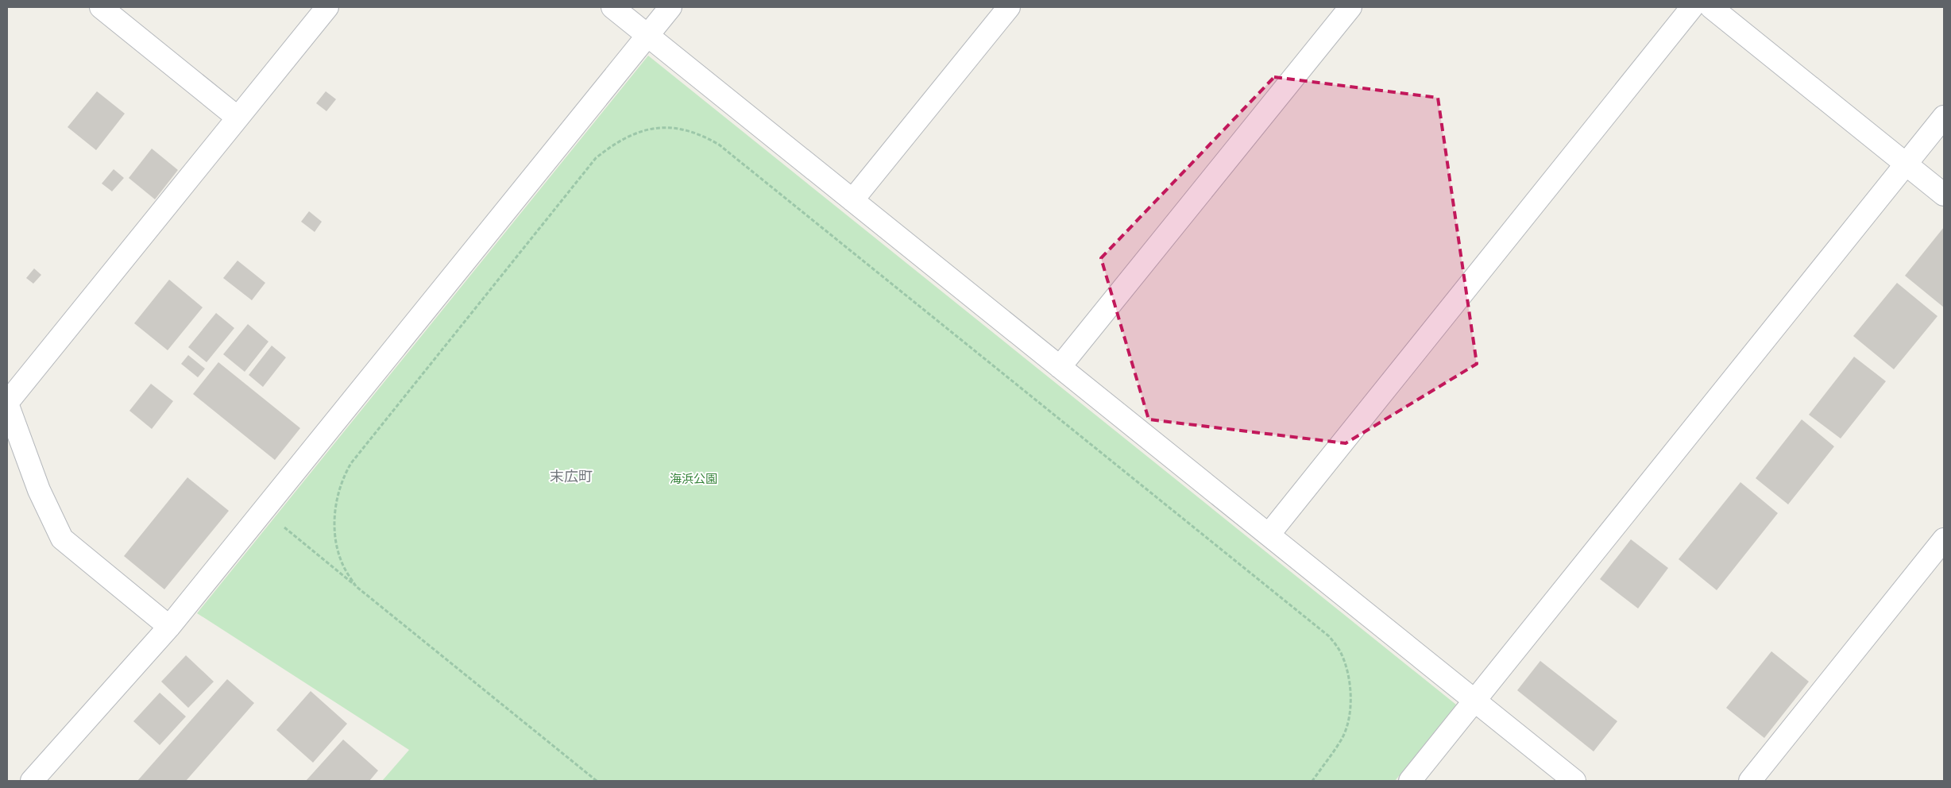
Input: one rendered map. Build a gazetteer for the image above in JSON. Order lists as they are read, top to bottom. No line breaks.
{"districts":["末広町"],"parks":["海浜公園"]}
